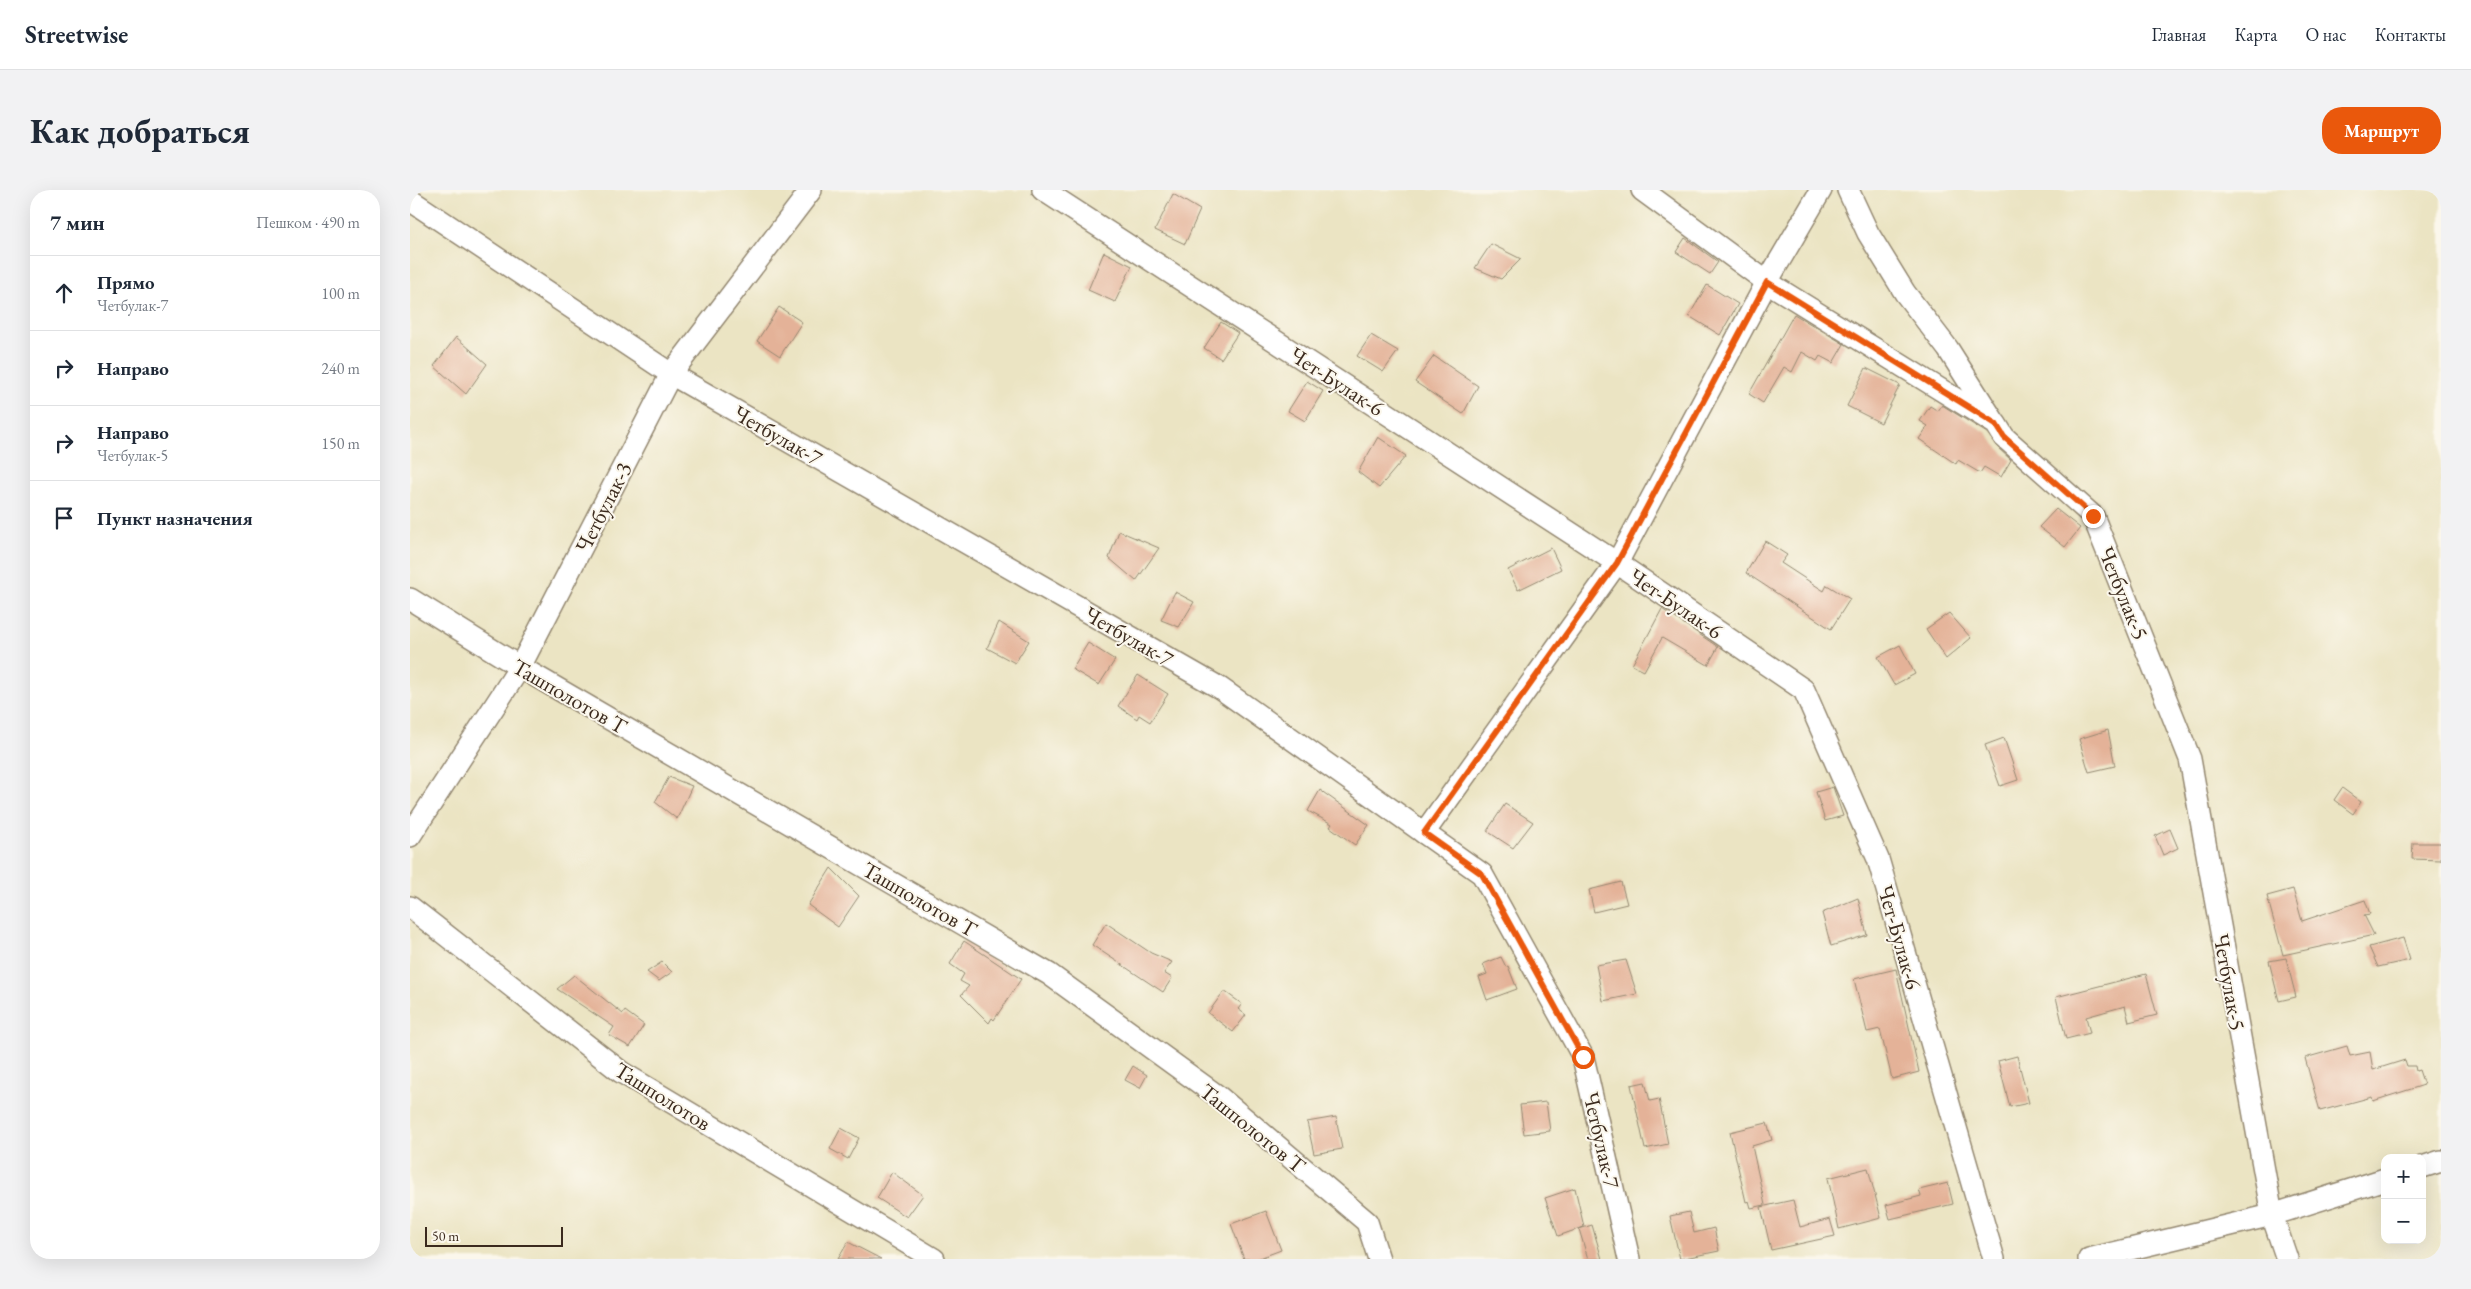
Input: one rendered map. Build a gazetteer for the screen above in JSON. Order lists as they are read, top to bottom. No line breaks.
{"streets":{"street":["Чет-Булак-6","Четбулак-7","Четбулак-3","Четбулак-5","Ташполотов Т","Ташполотов"]},"crossings":[["Четбулак-7","Четбулак-3"],["Четбулак-3","Ташполотов Т"]],"scale_bar":"50 m","page":{"header":"Streetwise","nav":["Главная","Карта","О нас","Контакты"],"buttons":"Маршрут","title":"Как добраться","heading":["7 мин","Пешком · 490 m"],"list":[["Прямо","Четбулак-7","100 m"],["Направо","240 m"],["Направо","Четбулак-5","150 m"],"Пункт назначения"],"map_buttons":["+","−"],"scale":"50 m"}}
